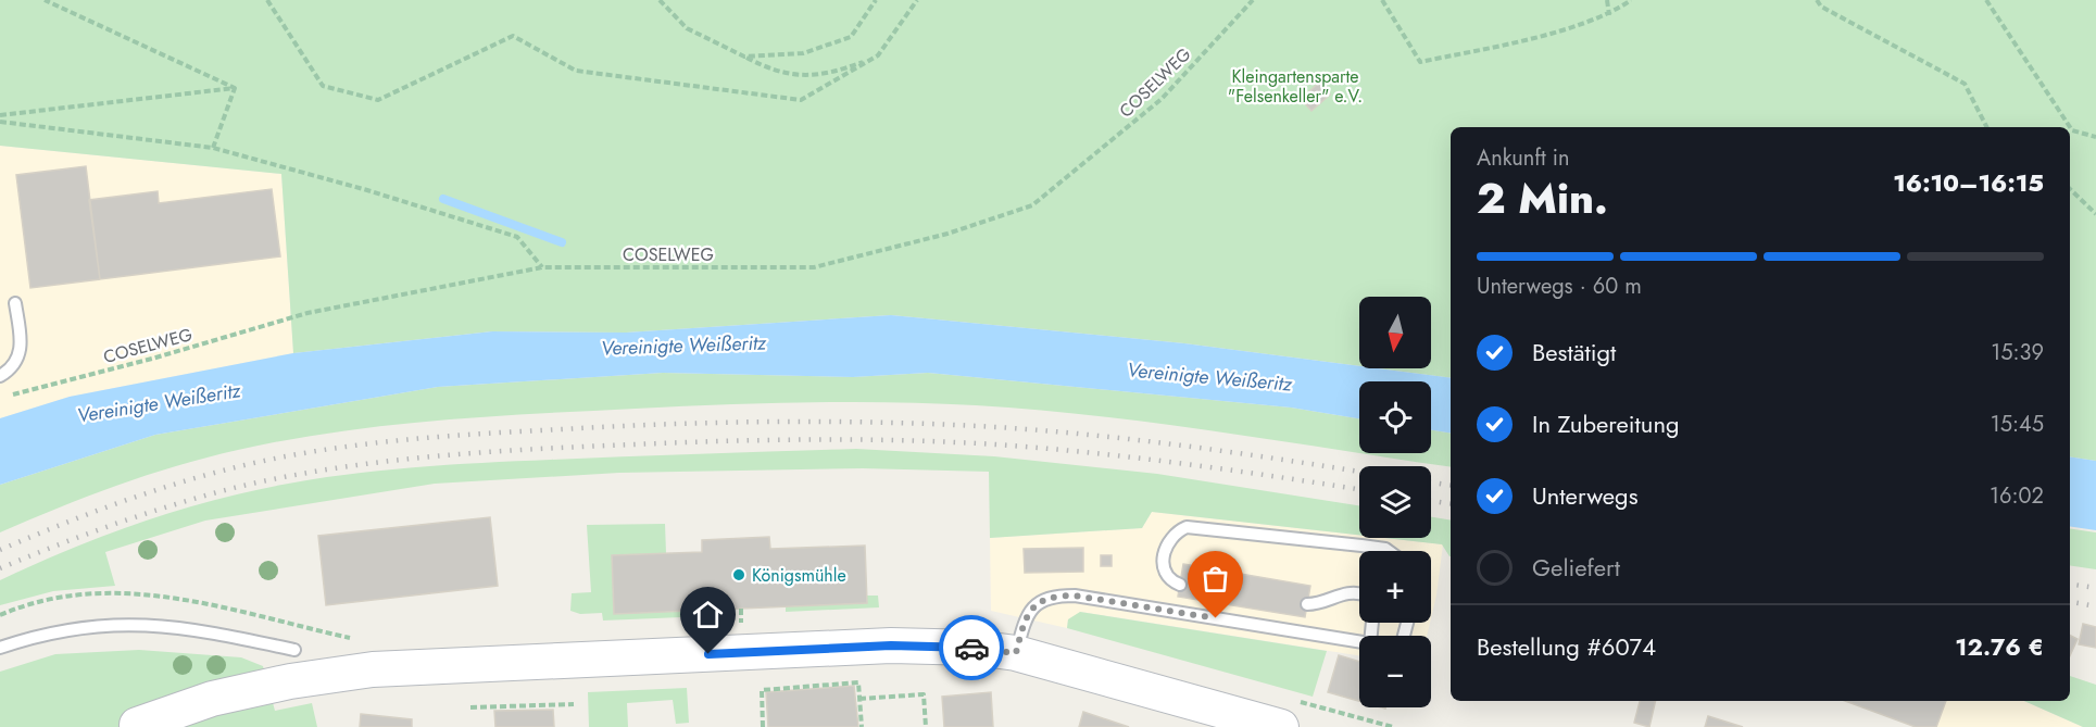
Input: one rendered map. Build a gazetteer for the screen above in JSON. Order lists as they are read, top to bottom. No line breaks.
{"streets":{"path":["COSELWEG"]},"water":["Vereinigte Weißeritz"],"parks":["Kleingartensparte \"Felsenkeller\" e.V."],"places":["Königsmühle"],"north":"bottom","page":{"heading":["2 Min.","Ankunft in","16:10–16:15"],"panel":["Bestellung #6074","12.76 €"],"bar":"Unterwegs · 60 m","map_buttons":["+","−"],"list":[["Bestätigt","15:39"],["In Zubereitung","15:45"],["Unterwegs","16:02"],"Geliefert"]}}
